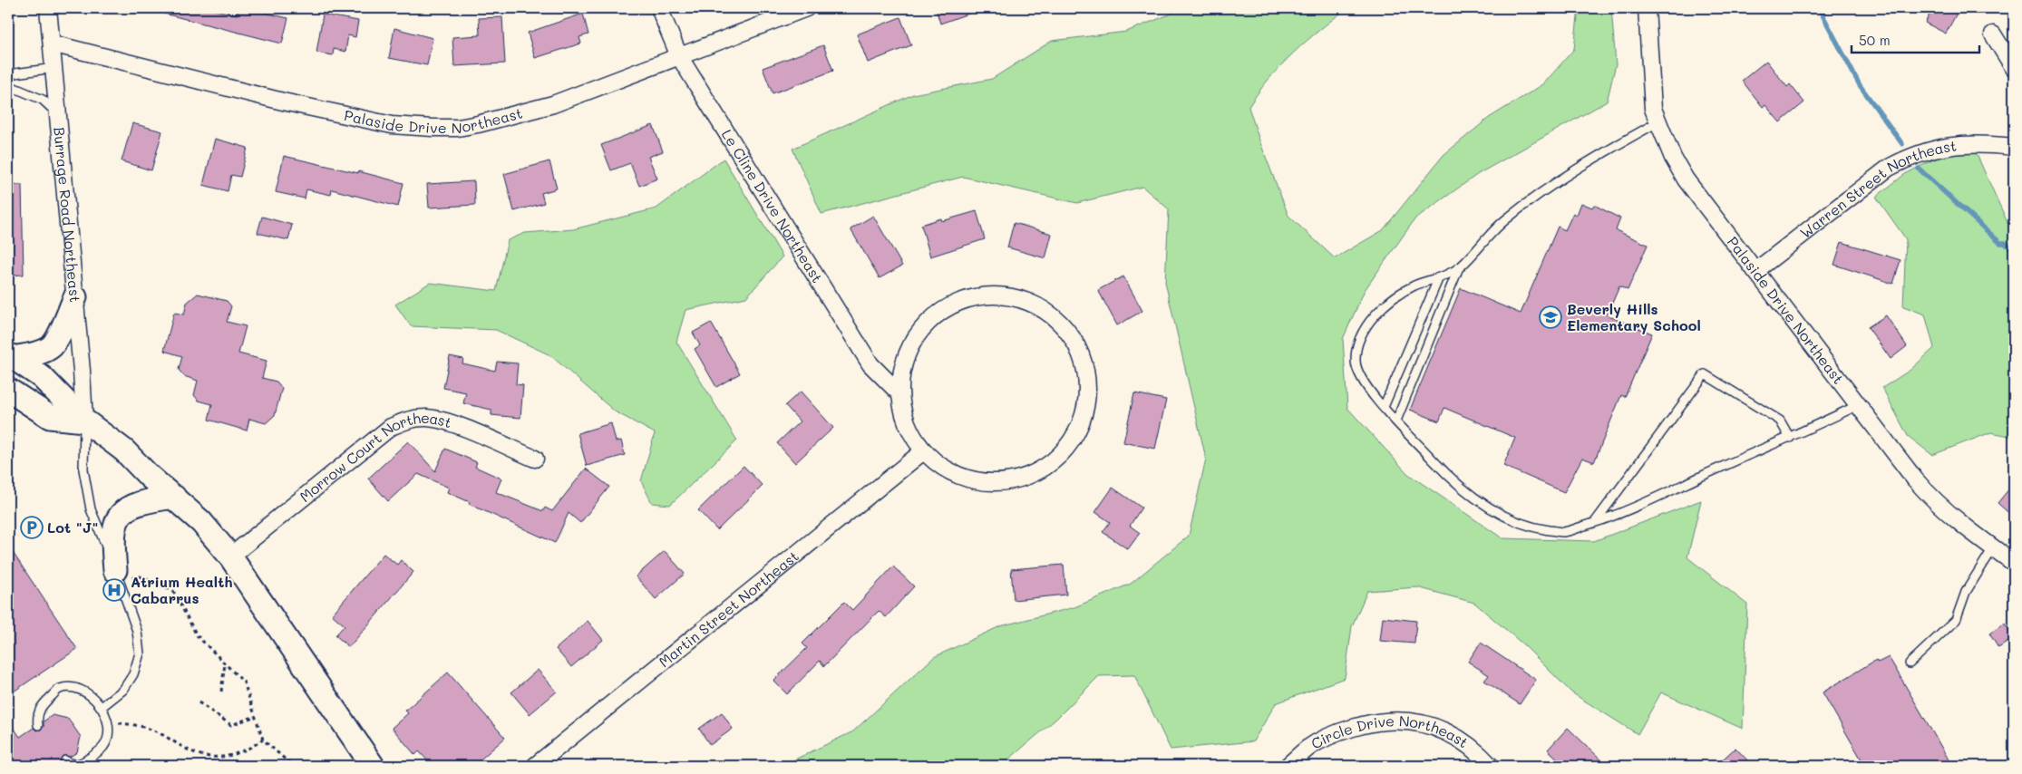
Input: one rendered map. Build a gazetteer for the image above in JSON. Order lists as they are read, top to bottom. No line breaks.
{"streets":{"street":["Palaside Drive Northeast","Warren Street Northeast","Le Cline Drive Northeast","Burrage Road Northeast","Morrow Court Northeast","Martin Street Northeast","Circle Drive Northeast"]},"crossings":[["Palaside Drive Northeast","Warren Street Northeast"],["Palaside Drive Northeast","Le Cline Drive Northeast"],["Palaside Drive Northeast","Burrage Road Northeast"]],"places":{"school or university":["Beverly Hills Elementary School"],"parking":["Lot \"J\""],"hospital":["Atrium Health Cabarrus"]},"scale_bar":"50 m"}
